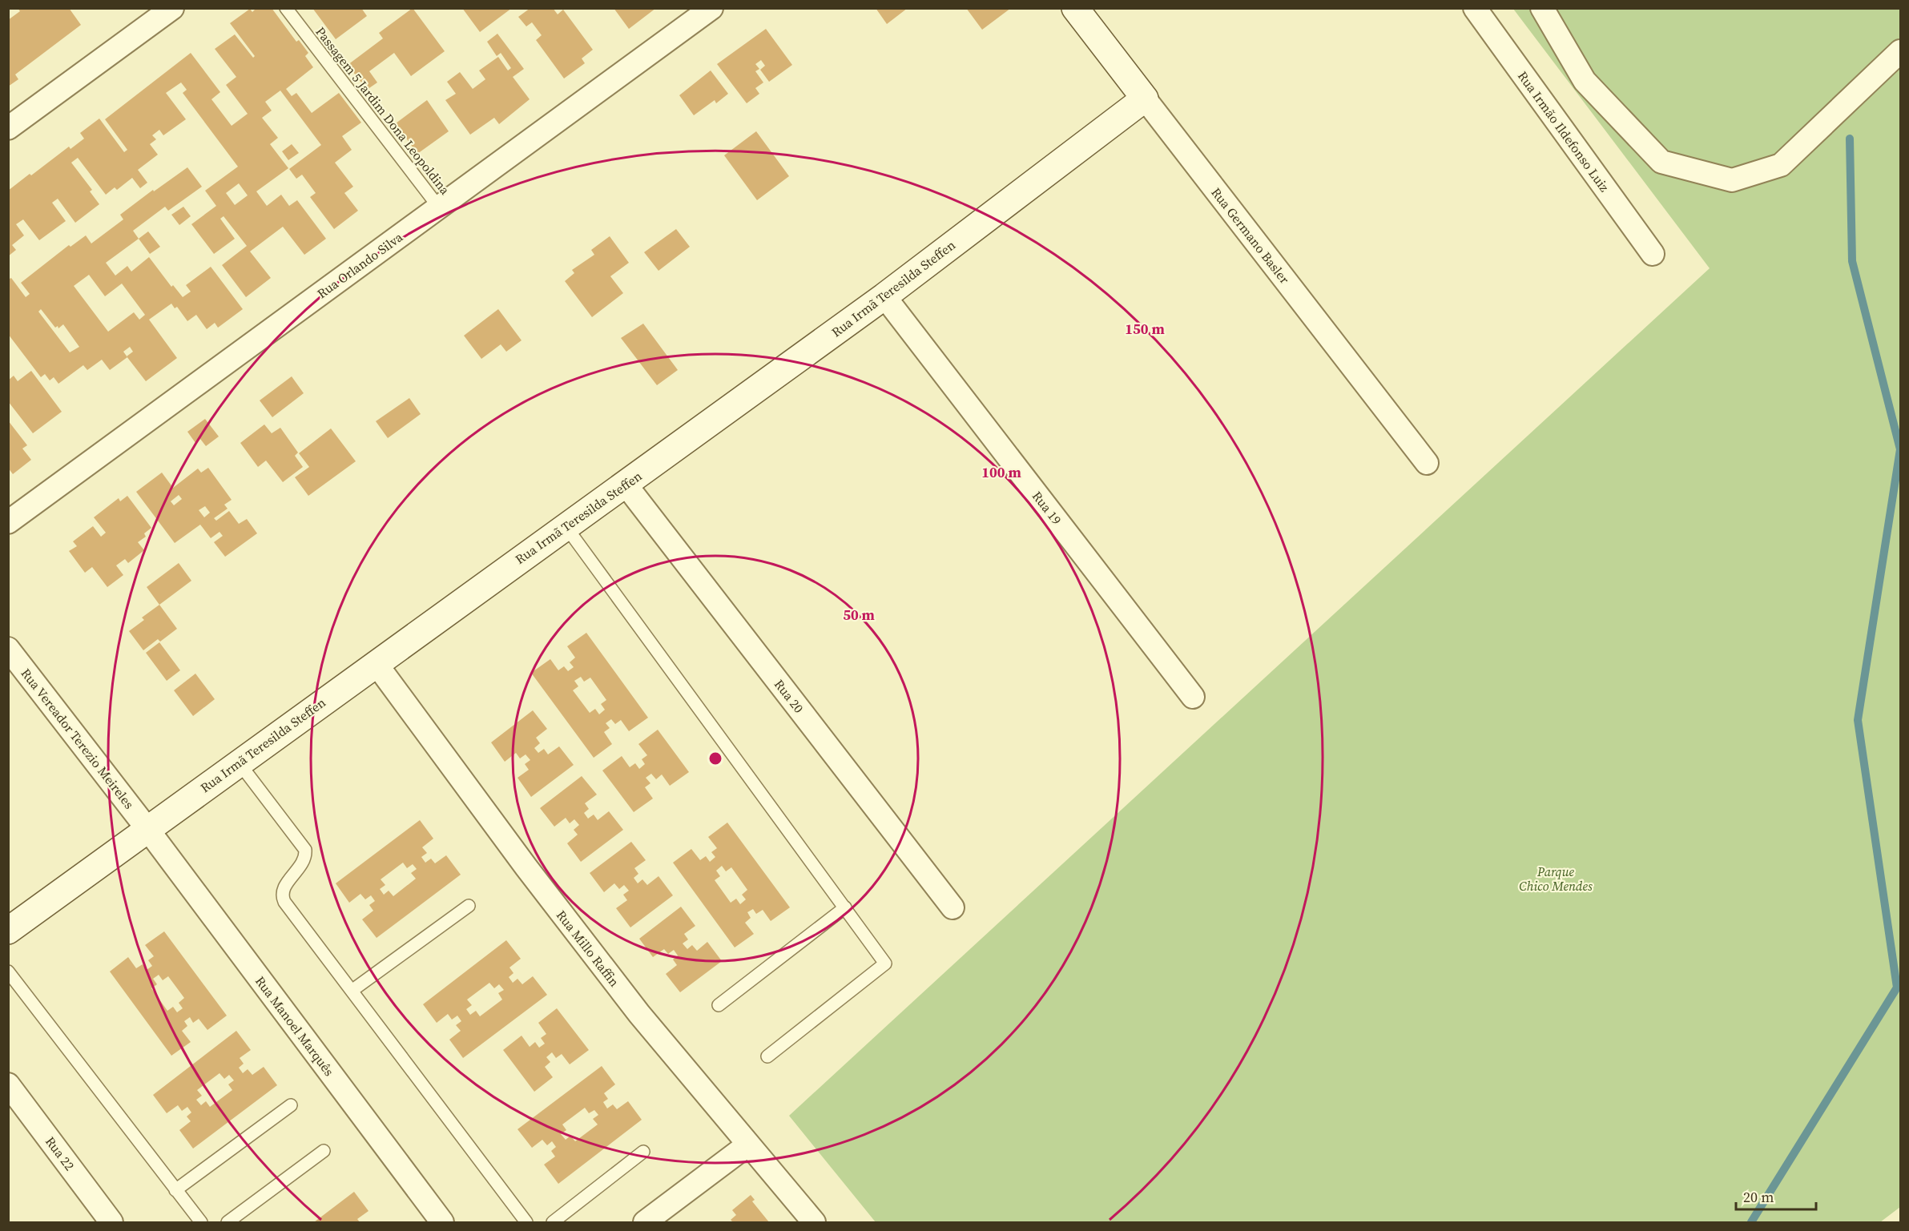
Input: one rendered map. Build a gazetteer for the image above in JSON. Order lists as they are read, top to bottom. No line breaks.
{"streets":{"street":["Rua Irmão Ildefonso Luiz","Rua Germano Basler","Rua Orlando Silva","Rua Irmã Teresilda Steffen","Rua 19","Rua 20","Rua Vereador Terezio Meireles","Rua Millo Raffin","Rua Manoel Marquês","Rua 22"],"lane":["Passagem 5 Jardim Dona Leopoldina"]},"crossings":[["Passagem 5 Jardim Dona Leopoldina","Rua Orlando Silva"],["Rua Germano Basler","Rua Irmã Teresilda Steffen"],["Rua Irmã Teresilda Steffen","Rua 19"],["Rua Irmã Teresilda Steffen","Rua 20"],["Rua Irmã Teresilda Steffen","Rua Vereador Terezio Meireles"],["Rua Irmã Teresilda Steffen","Rua Millo Raffin"],["Rua Irmã Teresilda Steffen","Rua Manoel Marquês"],["Rua Vereador Terezio Meireles","Rua Manoel Marquês"]],"parks":["Parque Chico Mendes"],"scale_bar":"20 m","rings":["150 m","100 m","50 m"]}
